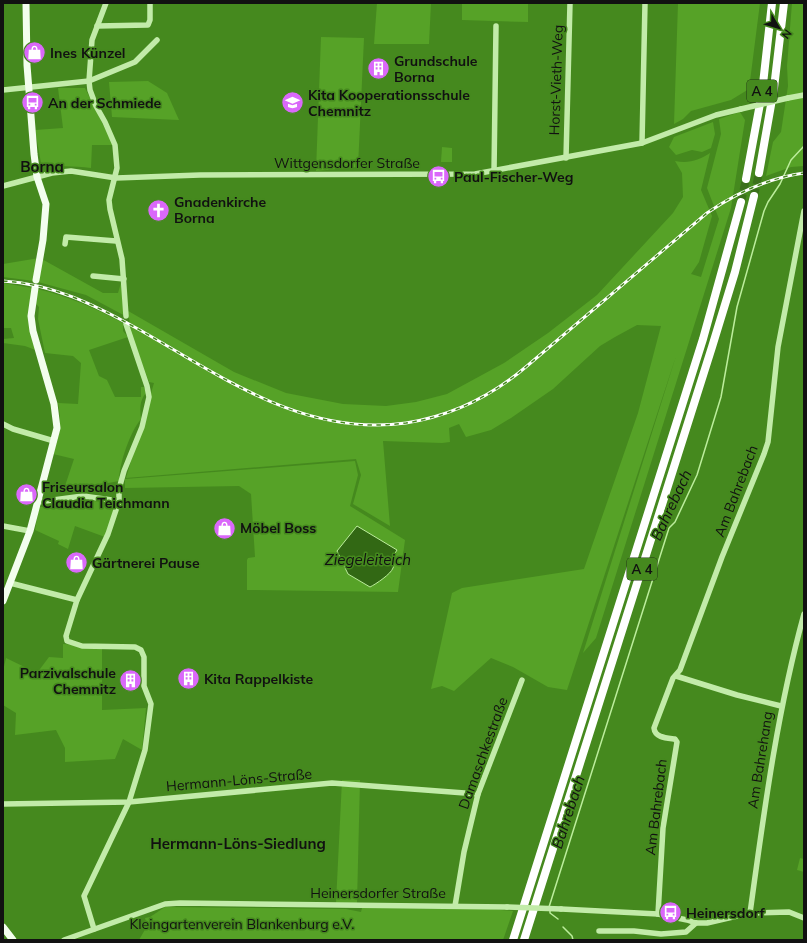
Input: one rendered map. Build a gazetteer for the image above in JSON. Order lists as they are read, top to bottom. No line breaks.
{"streets":{"highway":["A 4"],"street":["Horst-Vieth-Weg","Wittgensdorfer Straße","Am Bahrebach","Damaschkestraße","Am Bahrehang","Hermann-Löns-Straße","Heinersdorfer Straße"]},"crossings":[["Horst-Vieth-Weg","Wittgensdorfer Straße"],["Am Bahrebach","Heinersdorfer Straße"],["Damaschkestraße","Hermann-Löns-Straße"],["Damaschkestraße","Heinersdorfer Straße"],["Am Bahrehang","Heinersdorfer Straße"]],"districts":["Borna","Hermann-Löns-Siedlung"],"water":["Bahrebach","Ziegeleiteich"],"parks":["Kleingartenverein Blankenburg e.V."],"places":{"shop":["Ines Künzel","Friseursalon Claudia Teichmann","Möbel Boss","Gärtnerei Pause"],"building":["Grundschule Borna","Kita Rappelkiste","Parzivalschule Chemnitz"],"bus stop":["An der Schmiede","Paul-Fischer-Weg","Heinersdorf"],"school or university":["Kita Kooperationsschule Chemnitz"],"church":["Gnadenkirche Borna"]},"north":"bottom right"}
